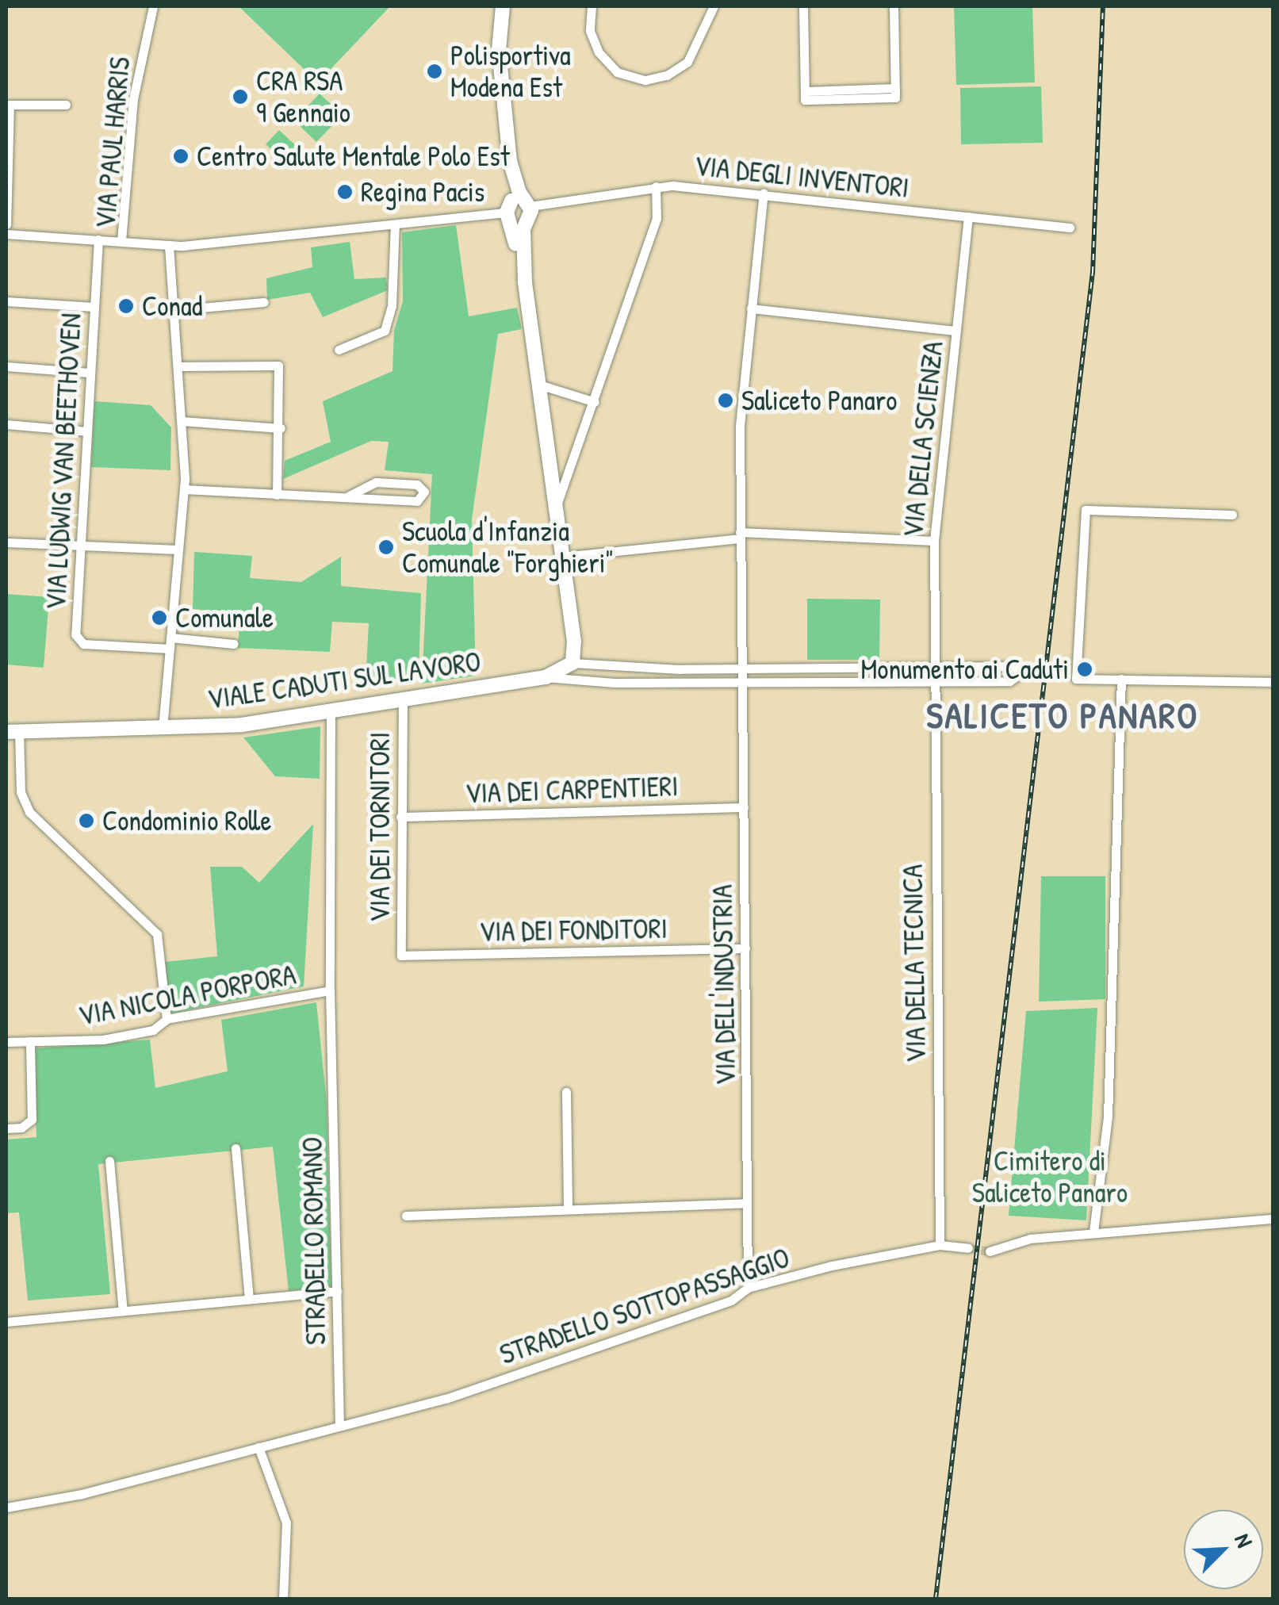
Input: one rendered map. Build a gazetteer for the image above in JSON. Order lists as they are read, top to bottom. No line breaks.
{"streets":{"street":["VIA PAUL HARRIS","VIA DEGLI INVENTORI","VIA DELLA SCIENZA","VIA LUDWIG VAN BEETHOVEN","VIALE CADUTI SUL LAVORO","VIA DEI CARPENTIERI","VIA DEI TORNITORI","VIA DEI FONDITORI","VIA DELLA TECNICA","VIA DELL'INDUSTRIA","VIA NICOLA PORPORA","STRADELLO ROMANO","STRADELLO SOTTOPASSAGGIO"]},"crossings":[["VIA PAUL HARRIS","VIA DEGLI INVENTORI"],["VIA DEGLI INVENTORI","VIA DELLA SCIENZA"],["VIA DELLA SCIENZA","VIALE CADUTI SUL LAVORO"],["VIALE CADUTI SUL LAVORO","VIA DEI TORNITORI"],["VIALE CADUTI SUL LAVORO","VIA DELLA TECNICA"],["VIALE CADUTI SUL LAVORO","VIA DELL'INDUSTRIA"],["VIALE CADUTI SUL LAVORO","STRADELLO ROMANO"],["VIA DEI CARPENTIERI","VIA DEI TORNITORI"],["VIA DEI CARPENTIERI","VIA DELL'INDUSTRIA"],["VIA DEI TORNITORI","VIA DEI FONDITORI"],["VIA DEI FONDITORI","VIA DELL'INDUSTRIA"],["VIA DELLA TECNICA","STRADELLO SOTTOPASSAGGIO"],["VIA DELL'INDUSTRIA","STRADELLO SOTTOPASSAGGIO"],["VIA NICOLA PORPORA","STRADELLO ROMANO"],["STRADELLO ROMANO","STRADELLO SOTTOPASSAGGIO"]],"districts":["SALICETO PANARO"],"parks":["Cimitero di Saliceto Panaro"],"places":["Polisportiva Modena Est","CRA RSA 9 Gennaio","Centro Salute Mentale Polo Est","Regina Pacis","Conad","Saliceto Panaro","Scuola d'Infanzia Comunale \"Forghieri\"","Comunale","Monumento ai Caduti","Condominio Rolle"],"north":"top right"}
